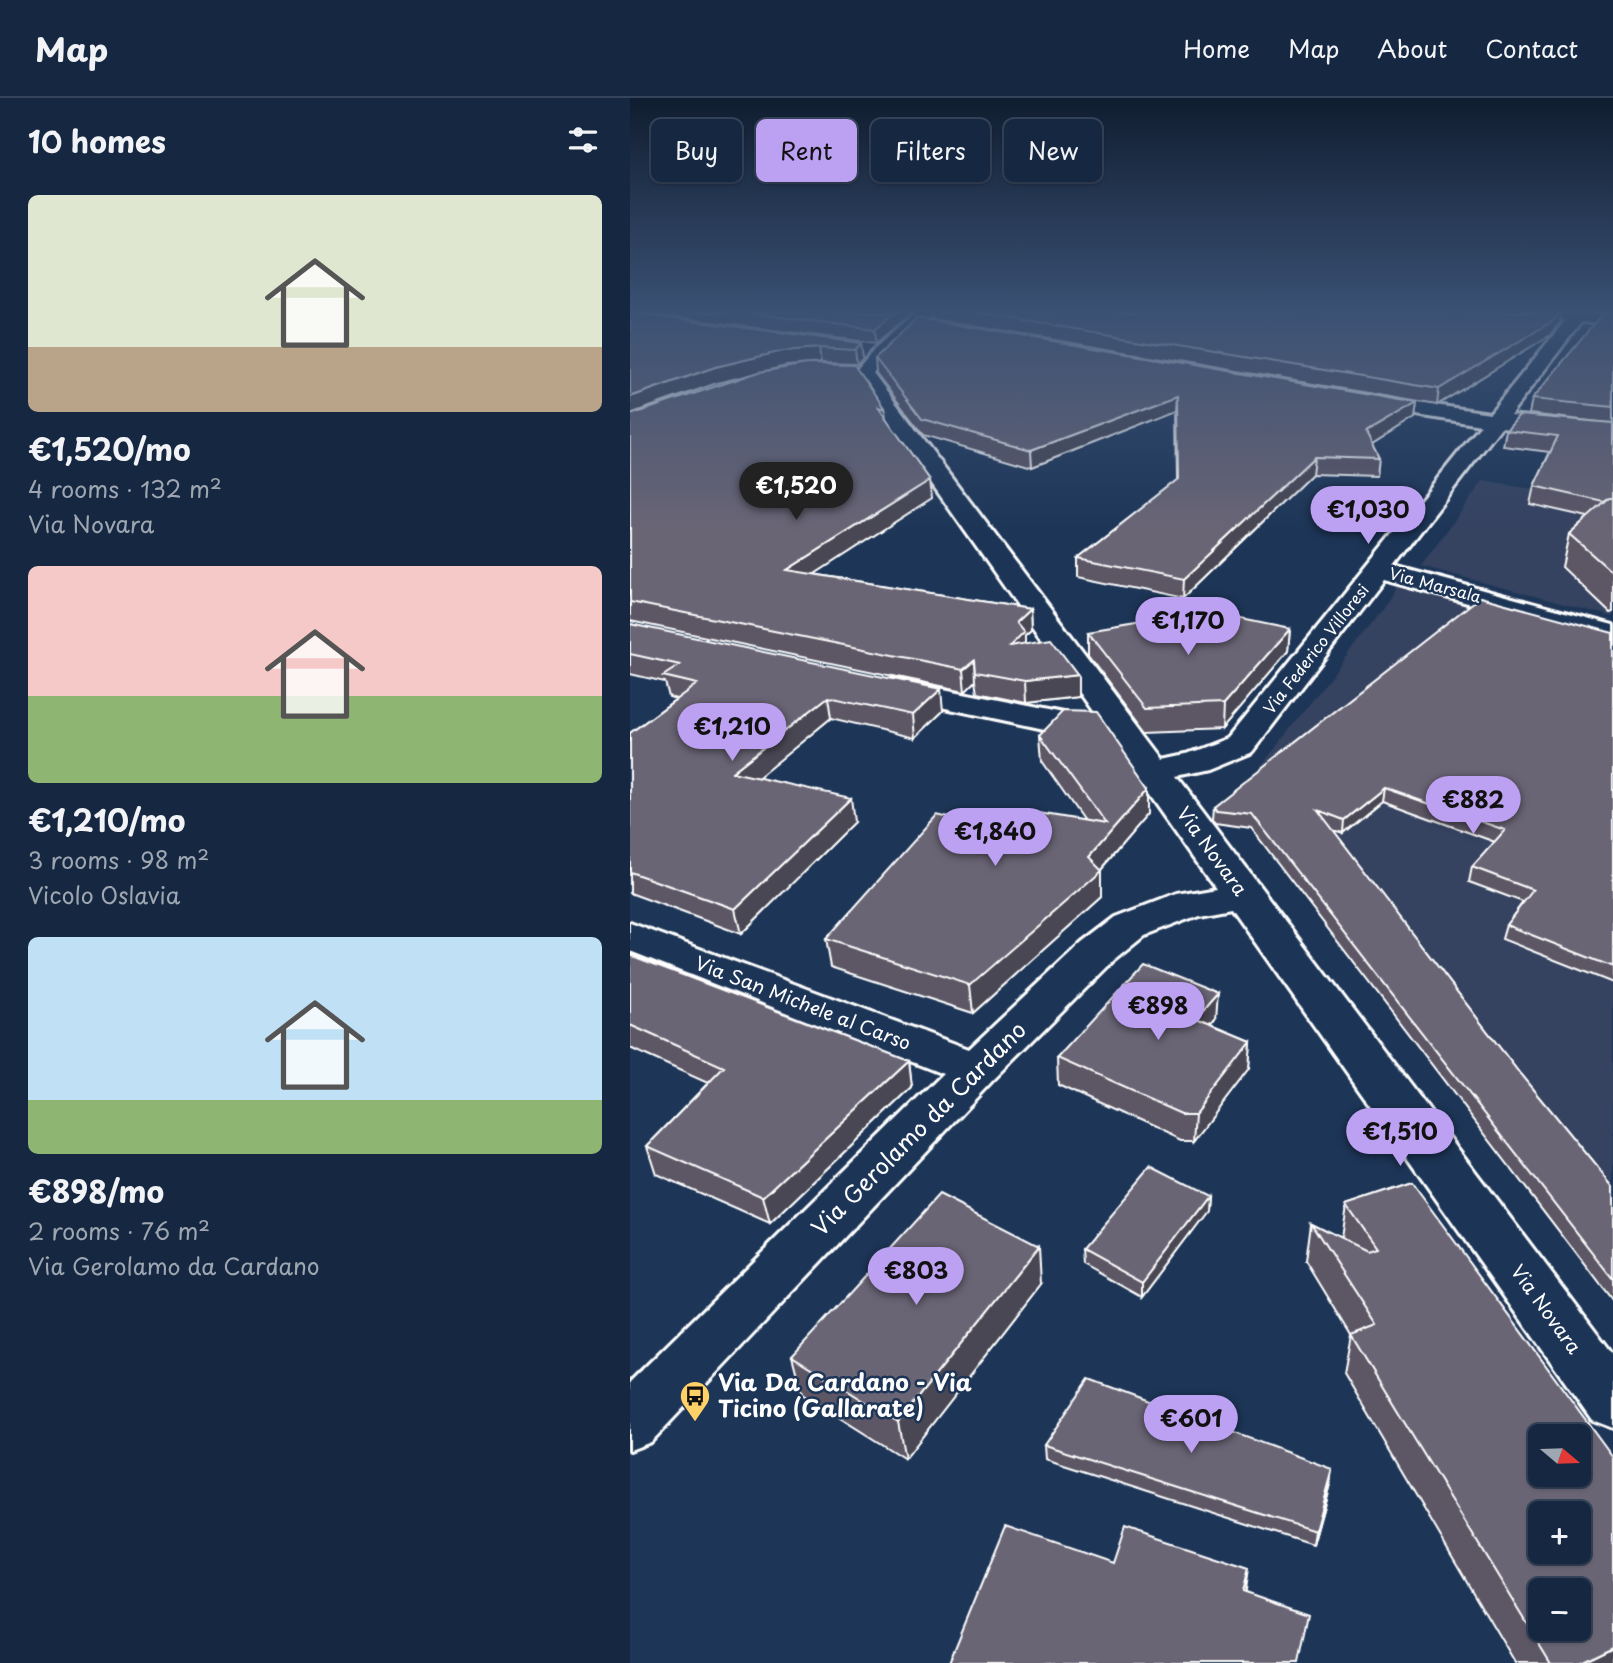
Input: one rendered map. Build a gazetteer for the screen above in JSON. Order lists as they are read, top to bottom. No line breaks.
{"streets":{"street":["Via Marsala","Via Federico Villoresi","Via Novara","Via San Michele al Carso","Via Gerolamo da Cardano"]},"crossings":[["Via Marsala","Via Federico Villoresi"],["Via Federico Villoresi","Via Novara"],["Via Novara","Via Gerolamo da Cardano"],["Via San Michele al Carso","Via Gerolamo da Cardano"]],"places":{"bus stop":["Via Da Cardano - Via Ticino (Gallarate)"]},"north":"right","page":{"header":"Map","nav":["Home","Map","About","Contact"],"heading":"10 homes","chip":["Buy","Rent","Filters","New"],"list":[{"name":"€1,520/mo","note":"4 rooms · 132 m² · Via Novara"},{"name":"€1,210/mo","note":"3 rooms · 98 m² · Vicolo Oslavia"},{"name":"€898/mo","note":"2 rooms · 76 m² · Via Gerolamo da Cardano"}],"price":["€1,520","€1,030","€1,170","€1,210","€882","€1,840","€898","€1,510","€803","€601"],"map_buttons":["+","−"]}}
